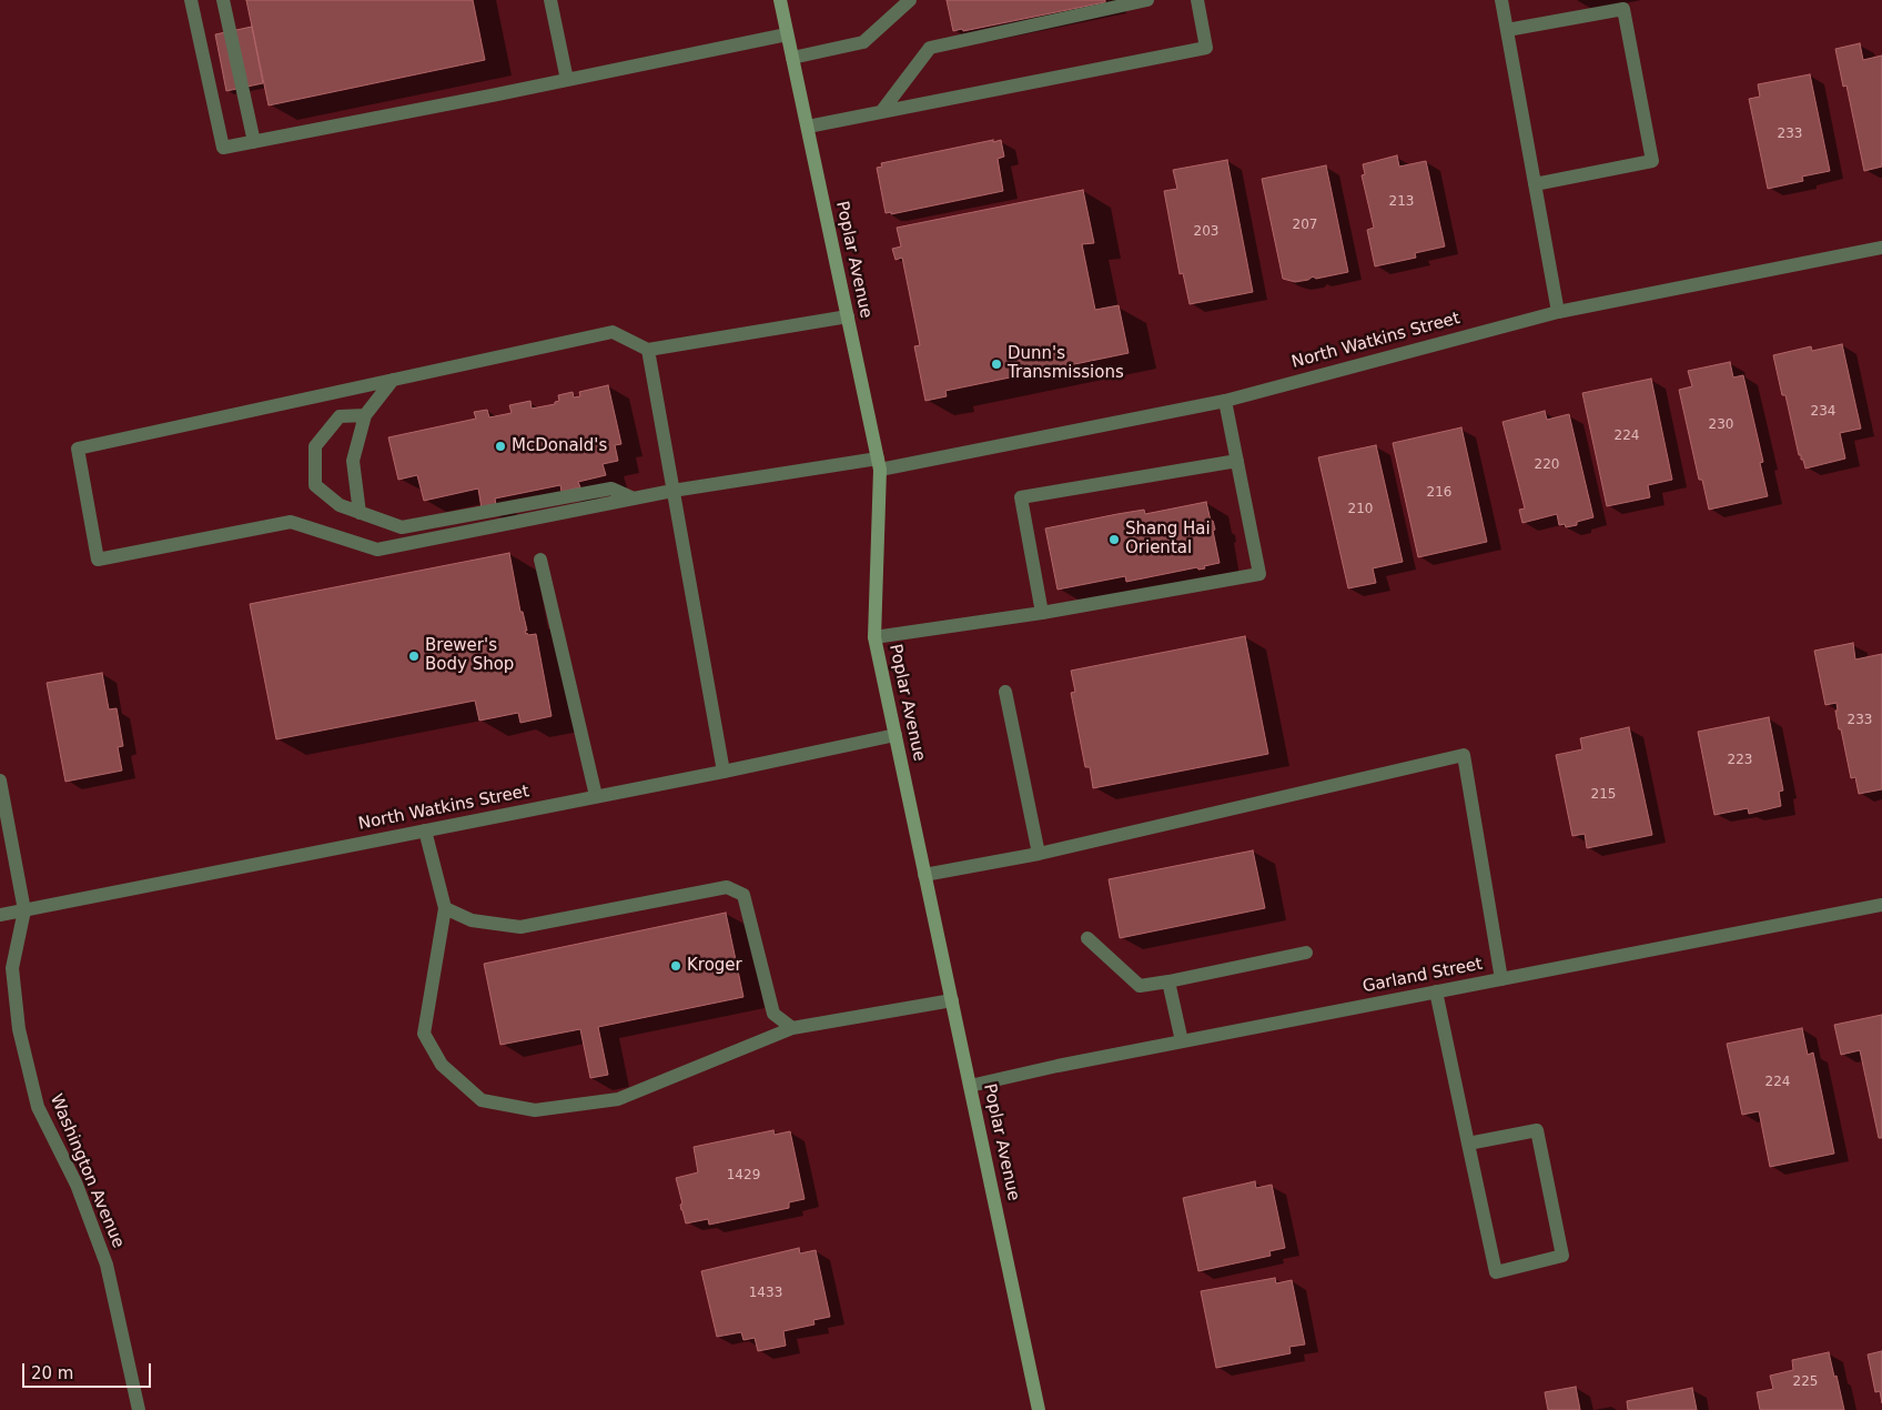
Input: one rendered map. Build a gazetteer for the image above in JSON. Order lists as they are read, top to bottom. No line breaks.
{"streets":{"main road":["Poplar Avenue"],"street":["North Watkins Street","Garland Street","Washington Avenue"]},"crossings":[["Poplar Avenue","North Watkins Street"],["Poplar Avenue","Garland Street"],["North Watkins Street","Washington Avenue"]],"places":["Dunn's Transmissions","McDonald's","Shang Hai Oriental","Brewer's Body Shop","Kroger"],"house_numbers":["233","213","207","203","234","230","224","220","216","210","233","223","215","224","1429","1433","225"],"scale_bar":"20 m"}
